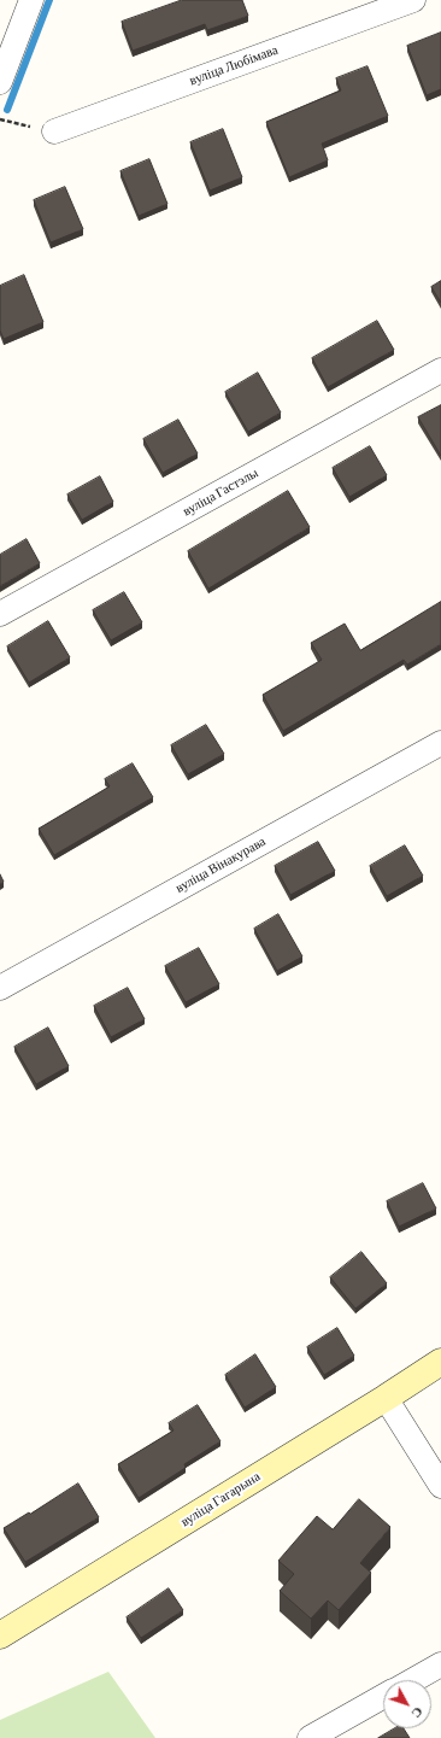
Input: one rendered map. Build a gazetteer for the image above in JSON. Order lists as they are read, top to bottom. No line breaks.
{"streets":{"street":["вуліца Любімава","вуліца Гастэлы","вуліца Вінакурава","вуліца Гагарына"]},"north":"bottom right"}
